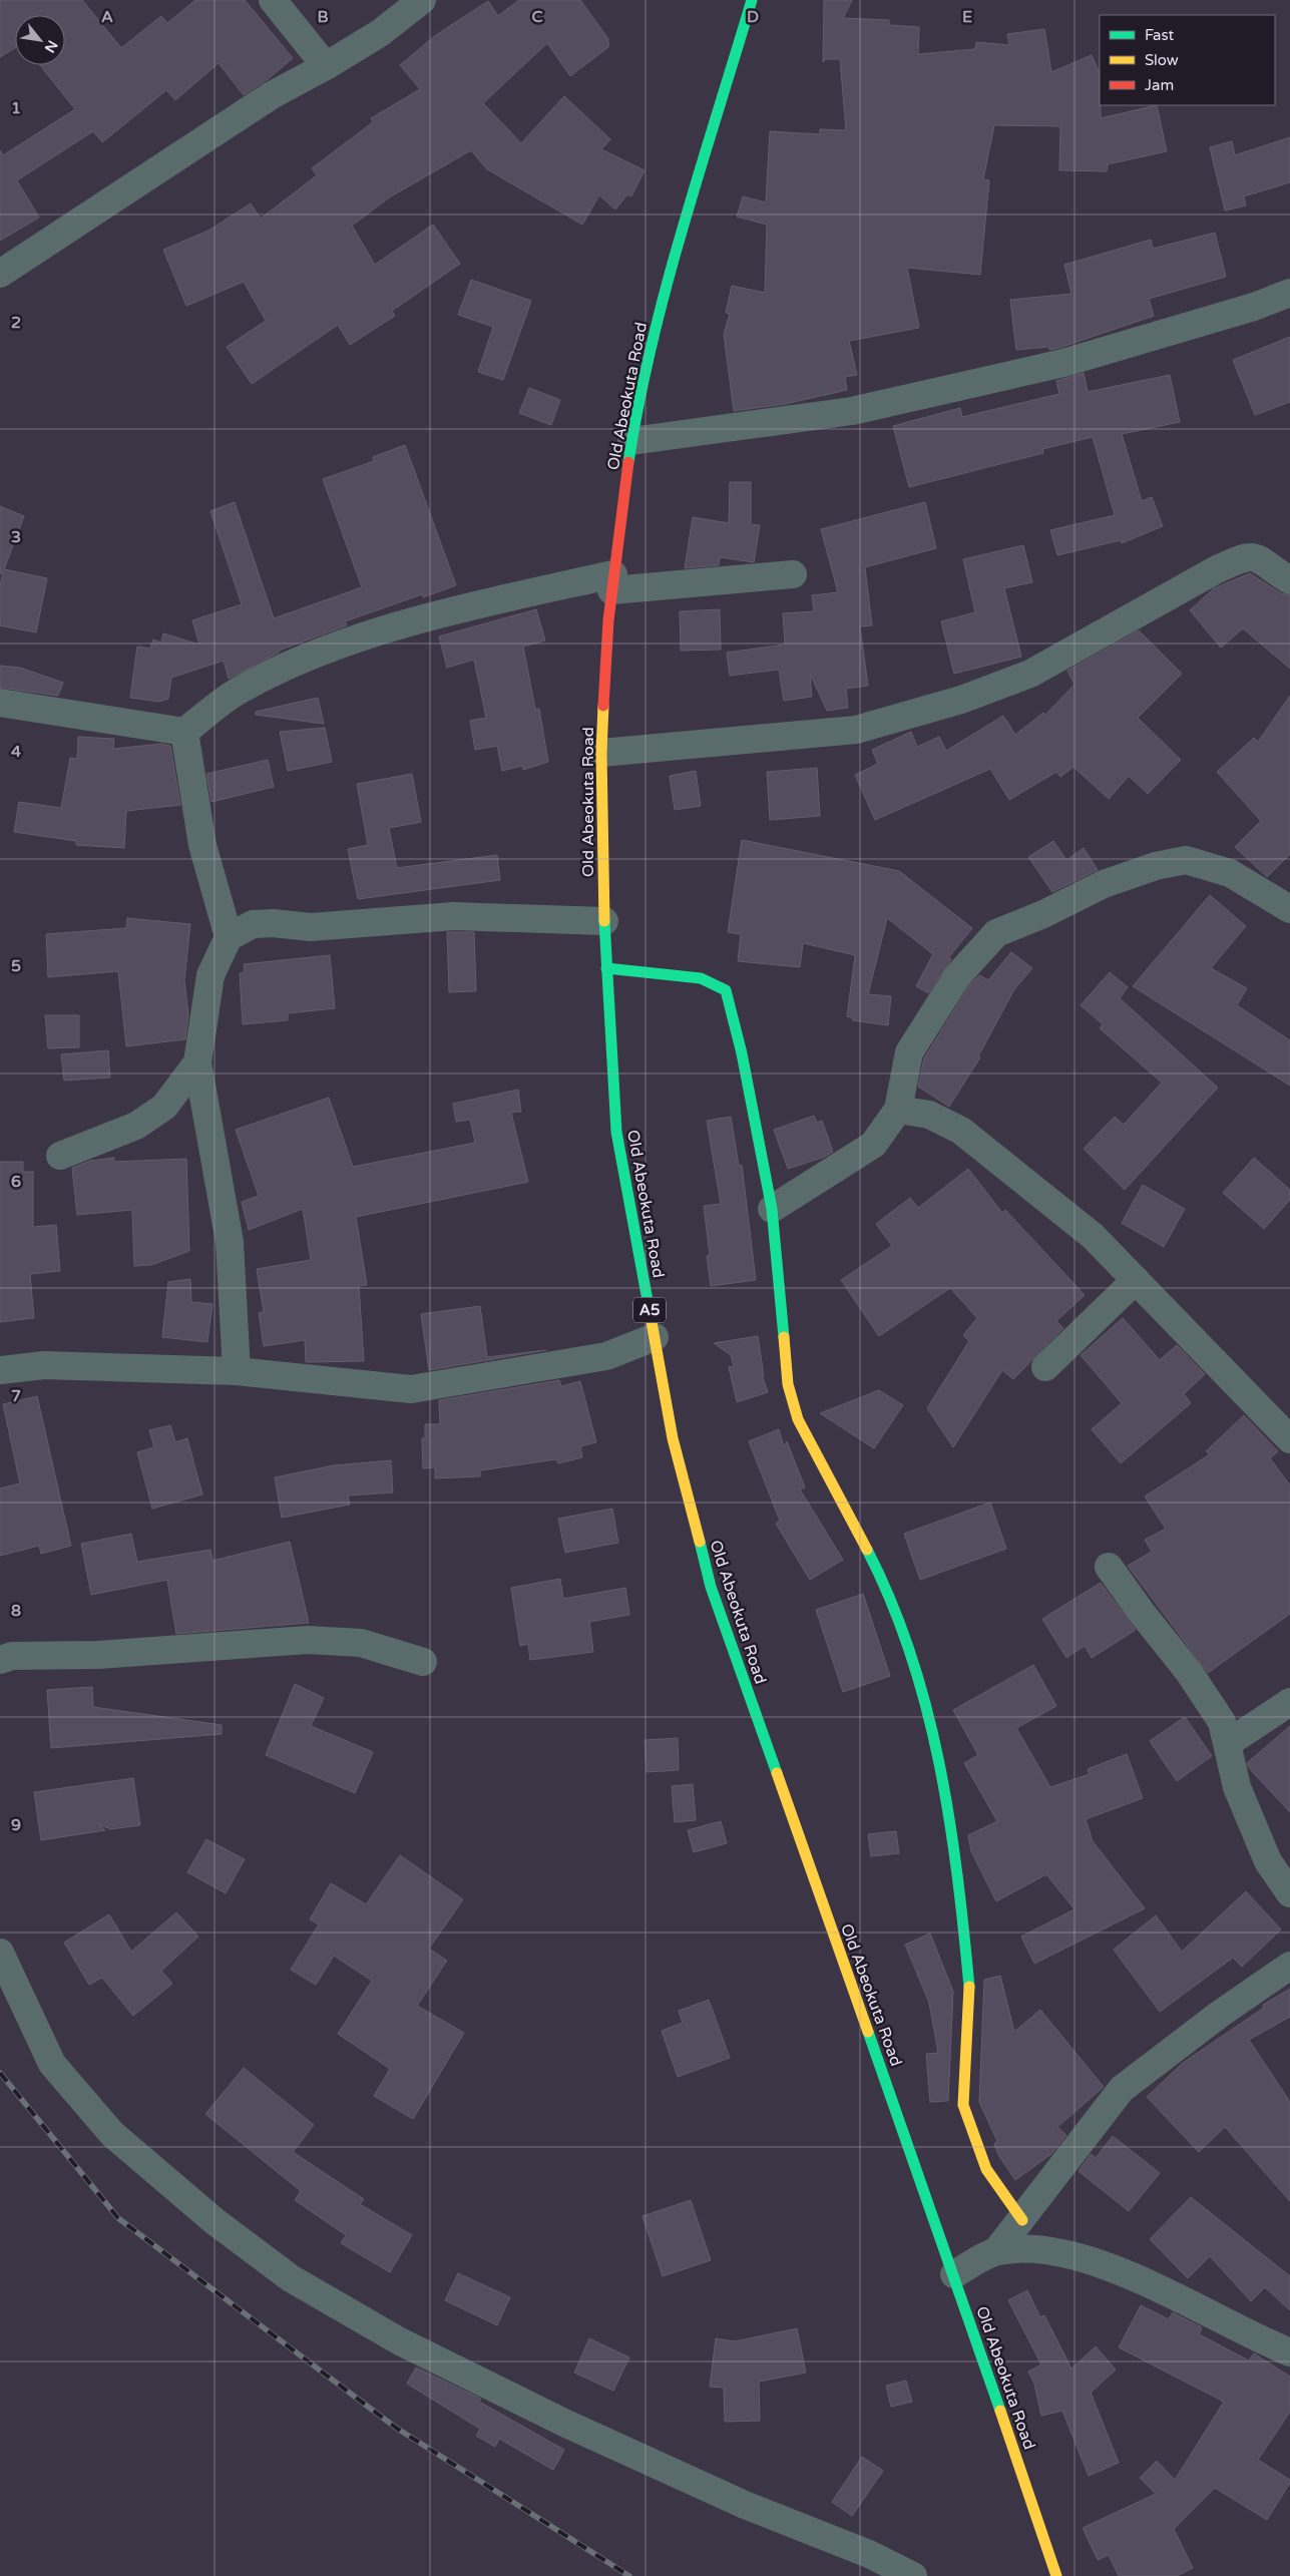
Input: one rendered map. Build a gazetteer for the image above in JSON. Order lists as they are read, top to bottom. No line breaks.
{"streets":{"main road":["Old Abeokuta Road","A5"]},"legend":["Fast","Slow","Jam"],"north":"bottom right","grid":{"columns":["A","B","C","D","E"],"rows":["1","2","3","4","5","6","7","8","9"]}}
